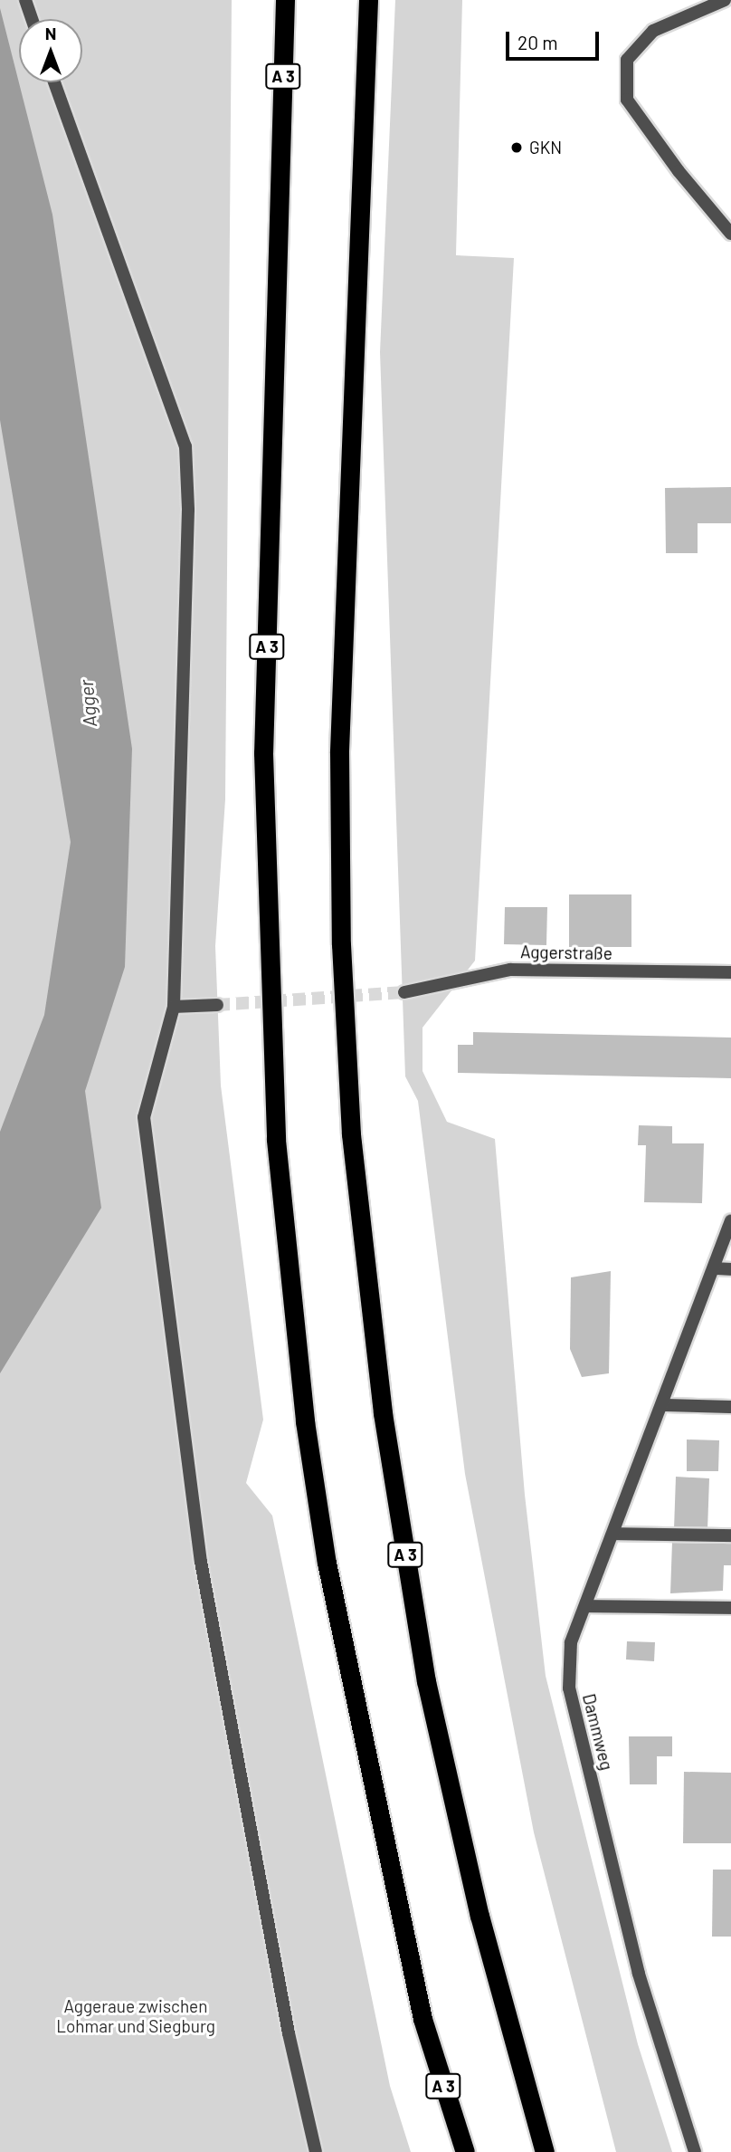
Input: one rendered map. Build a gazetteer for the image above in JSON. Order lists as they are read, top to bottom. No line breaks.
{"streets":{"highway":["A 3"],"street":["Aggerstraße","Dammweg"]},"water":["Agger"],"parks":["Aggeraue zwischen Lohmar und Siegburg"],"places":["GKN"],"scale_bar":"20 m","north":"top"}
